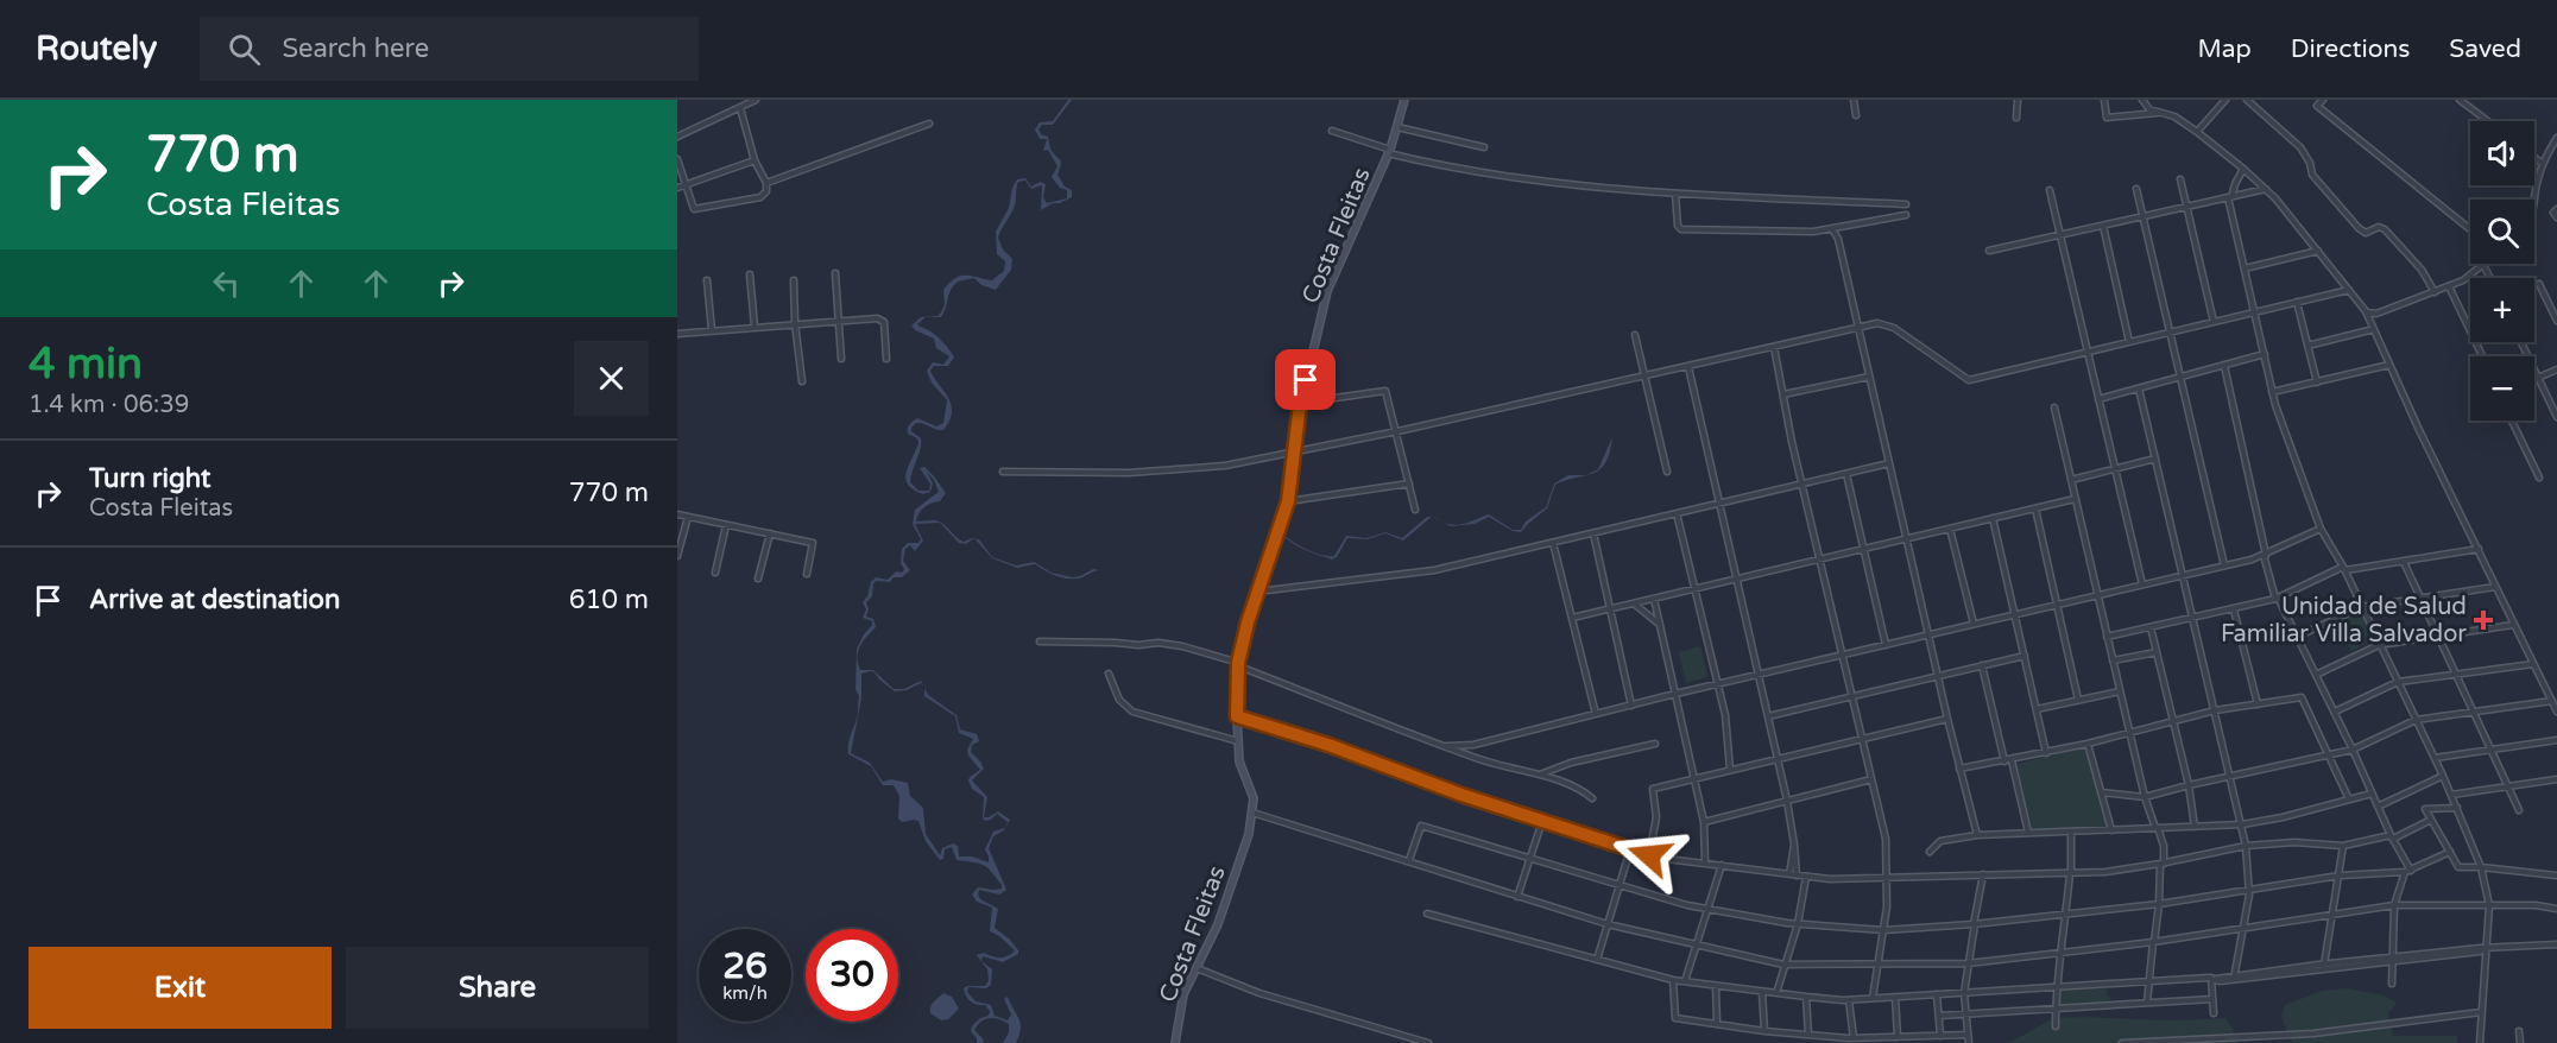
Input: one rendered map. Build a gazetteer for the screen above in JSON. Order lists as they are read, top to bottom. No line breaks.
{"streets":{"main road":["Costa Fleitas"]},"places":{"health":["Unidad de Salud Familiar Villa Salvador"]},"page":{"header":"Routely","search":"Search here","nav":["Map","Directions","Saved"],"turn":["770 m","Costa Fleitas"],"map_buttons":["+","−"],"heading":["4 min","1.4 km · 06:39"],"list":[{"name":"Turn right","note":"Costa Fleitas","value":"770 m"},{"name":"Arrive at destination","value":"610 m"}],"speed":"26 km/h","limit":"30","buttons":["Exit","Share"]}}
